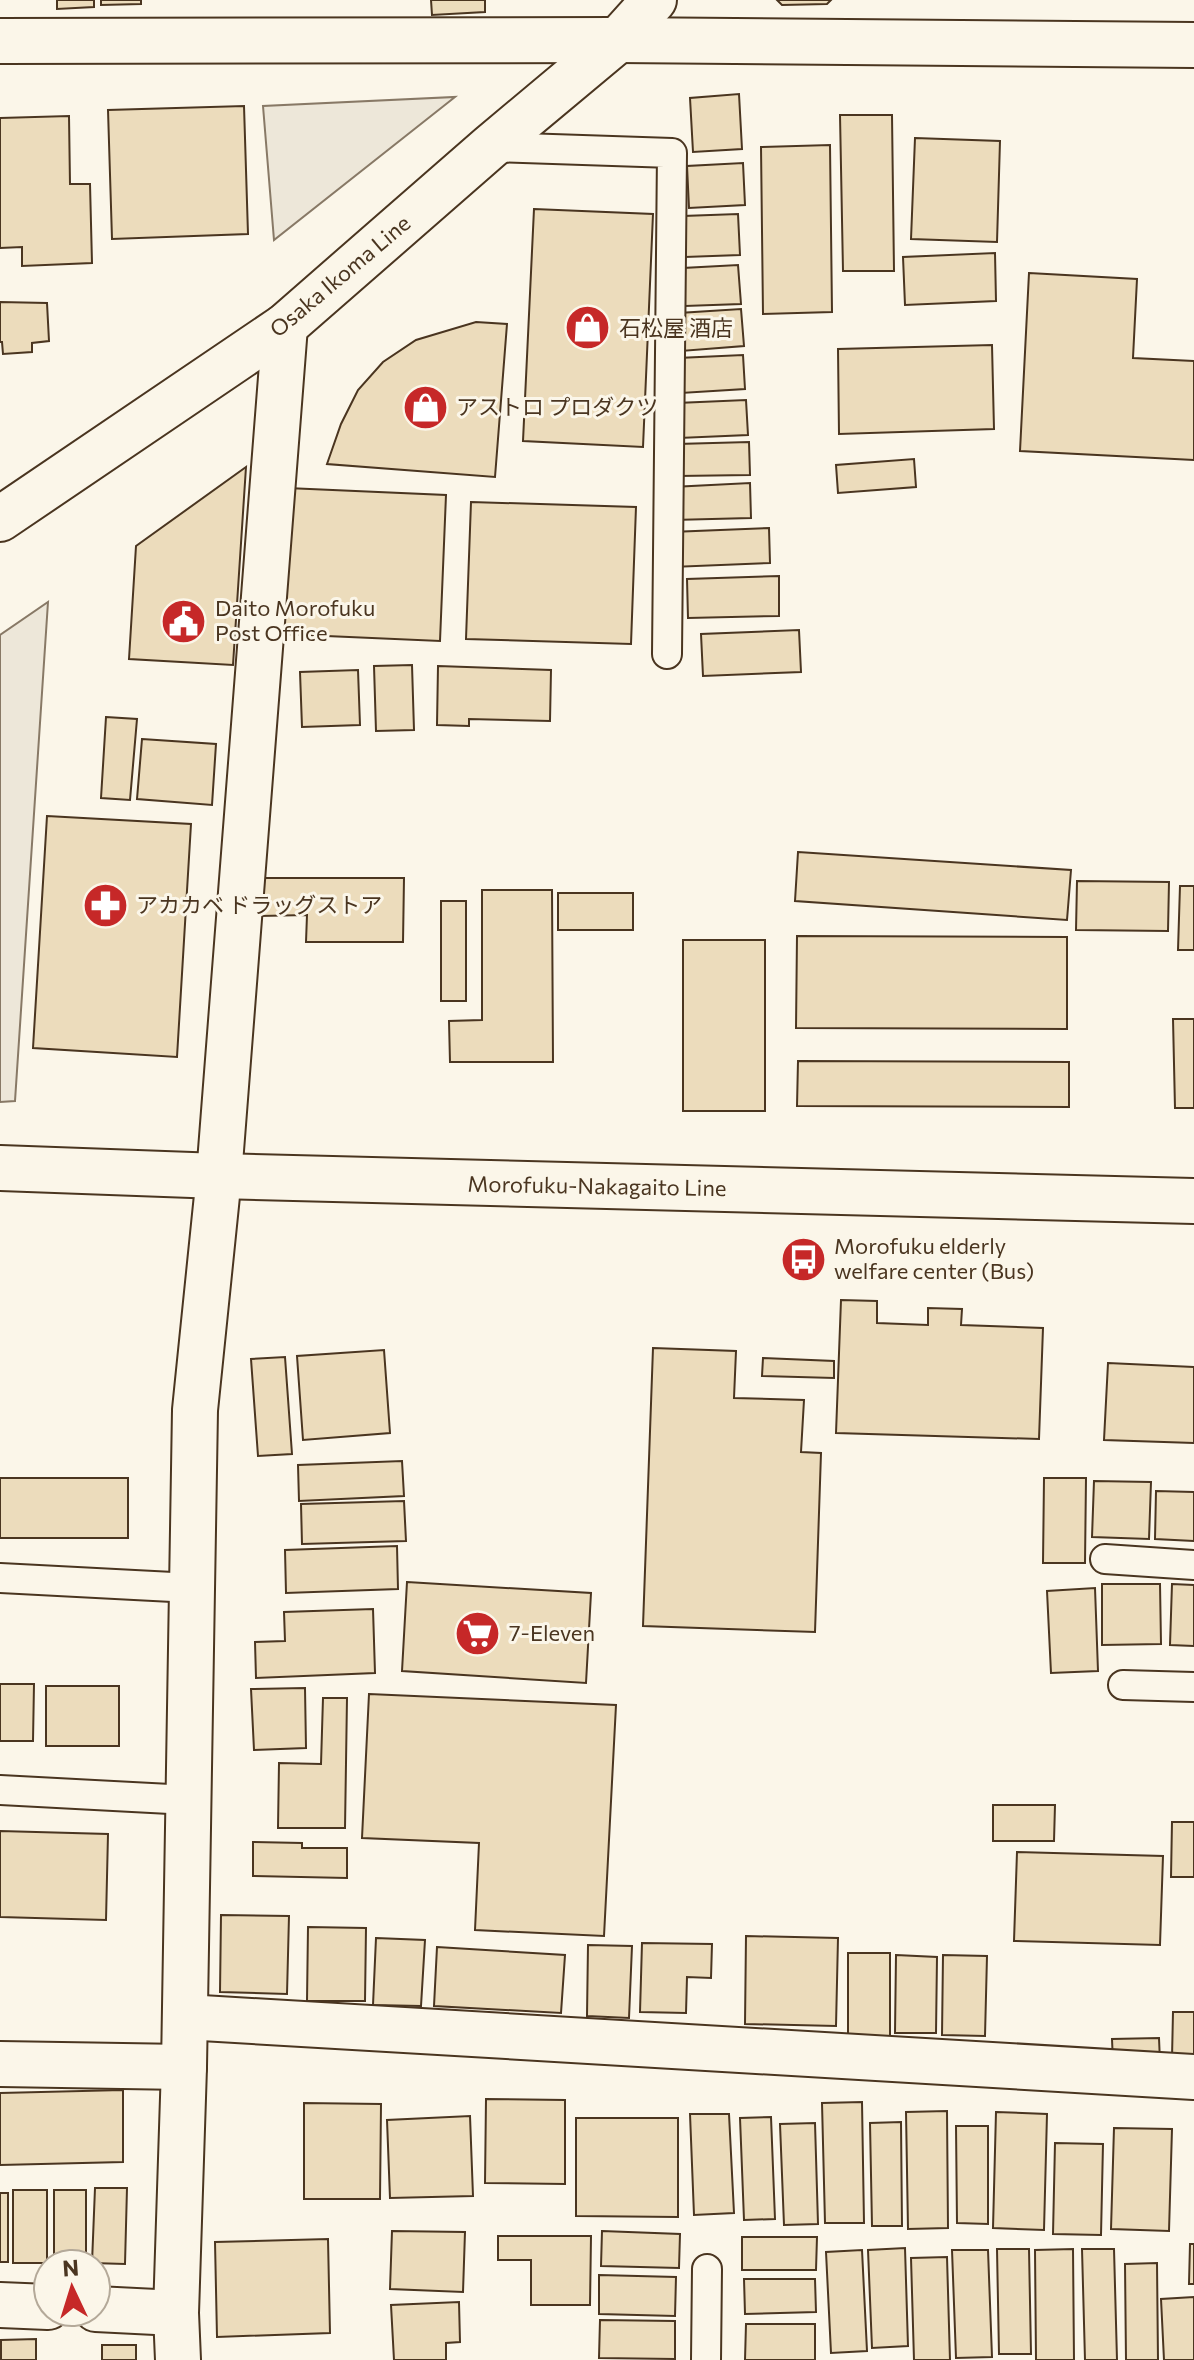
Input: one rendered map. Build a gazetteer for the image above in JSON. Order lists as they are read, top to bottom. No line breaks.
{"streets":{"street":["Osaka Ikoma Line","Morofuku-Nakagaito Line"]},"places":{"shop":["石松屋 酒店","アストロ プロダクツ"],"public building":["Daito Morofuku Post Office"],"pharmacy":["アカカベ ドラッグストア"],"bus stop":["Morofuku elderly welfare center (Bus)"],"supermarket":["7-Eleven"]},"north":"top"}
